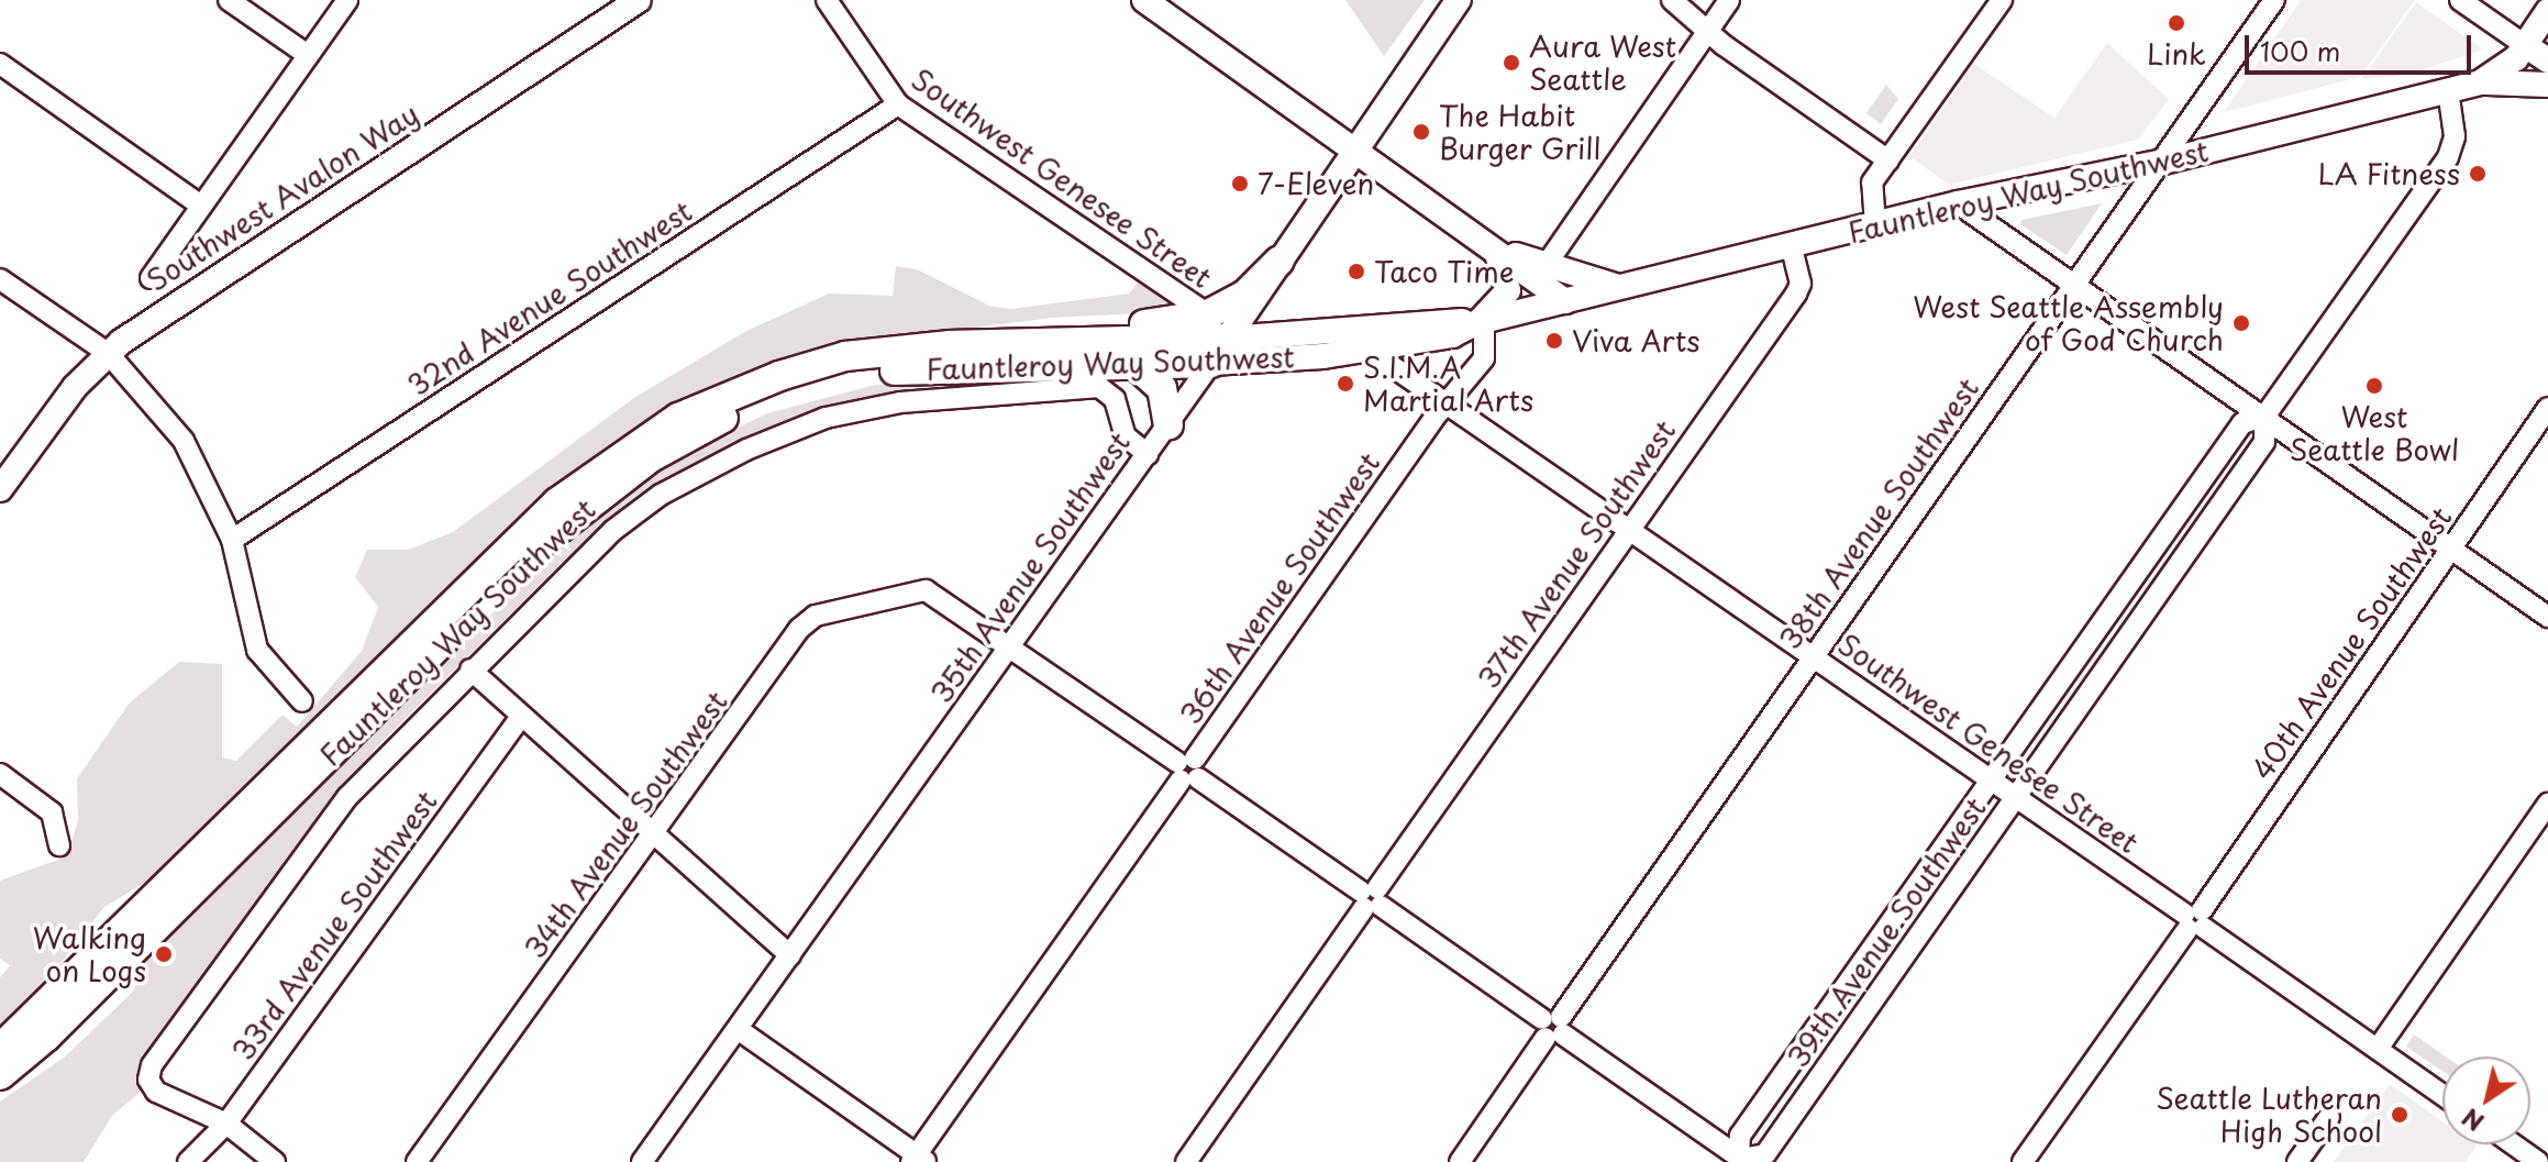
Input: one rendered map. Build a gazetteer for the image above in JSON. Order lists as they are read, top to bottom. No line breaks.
{"streets":{"highway":["Fauntleroy Way Southwest"],"main road":["Southwest Avalon Way","35th Avenue Southwest"],"street":["Southwest Genesee Street","32nd Avenue Southwest","38th Avenue Southwest","37th Avenue Southwest","36th Avenue Southwest","40th Avenue Southwest","34th Avenue Southwest","33rd Avenue Southwest","39th Avenue Southwest"]},"crossings":[["Southwest Genesee Street","Fauntleroy Way Southwest"],["Southwest Genesee Street","32nd Avenue Southwest"],["Southwest Genesee Street","38th Avenue Southwest"],["Southwest Genesee Street","37th Avenue Southwest"],["Southwest Genesee Street","36th Avenue Southwest"],["Southwest Genesee Street","40th Avenue Southwest"],["Southwest Genesee Street","39th Avenue Southwest"],["Fauntleroy Way Southwest","38th Avenue Southwest"],["Fauntleroy Way Southwest","37th Avenue Southwest"],["Fauntleroy Way Southwest","35th Avenue Southwest"],["Fauntleroy Way Southwest","36th Avenue Southwest"],["Fauntleroy Way Southwest","33rd Avenue Southwest"],["Fauntleroy Way Southwest","39th Avenue Southwest"],["35th Avenue Southwest","34th Avenue Southwest"]],"places":["Link","Aura West Seattle","The Habit Burger Grill","LA Fitness","7-Eleven","Taco Time","West Seattle Assembly of God Church","Viva Arts","S.I.M.A Martial Arts","West Seattle Bowl","Walking on Logs","Seattle Lutheran High School"],"scale_bar":"100 m","north":"bottom left"}
